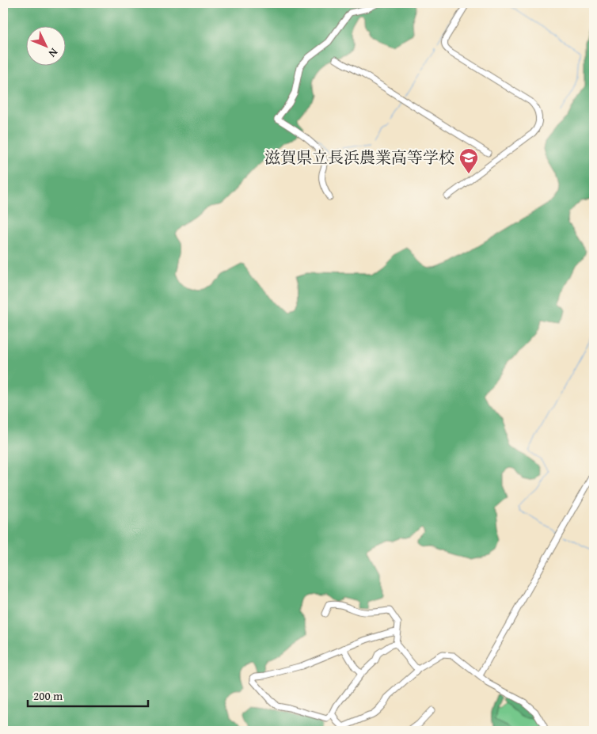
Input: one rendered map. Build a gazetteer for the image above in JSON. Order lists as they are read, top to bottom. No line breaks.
{"places":{"school or university":["滋賀県立長浜農業高等学校"]},"scale_bar":"200 m","north":"bottom right"}
